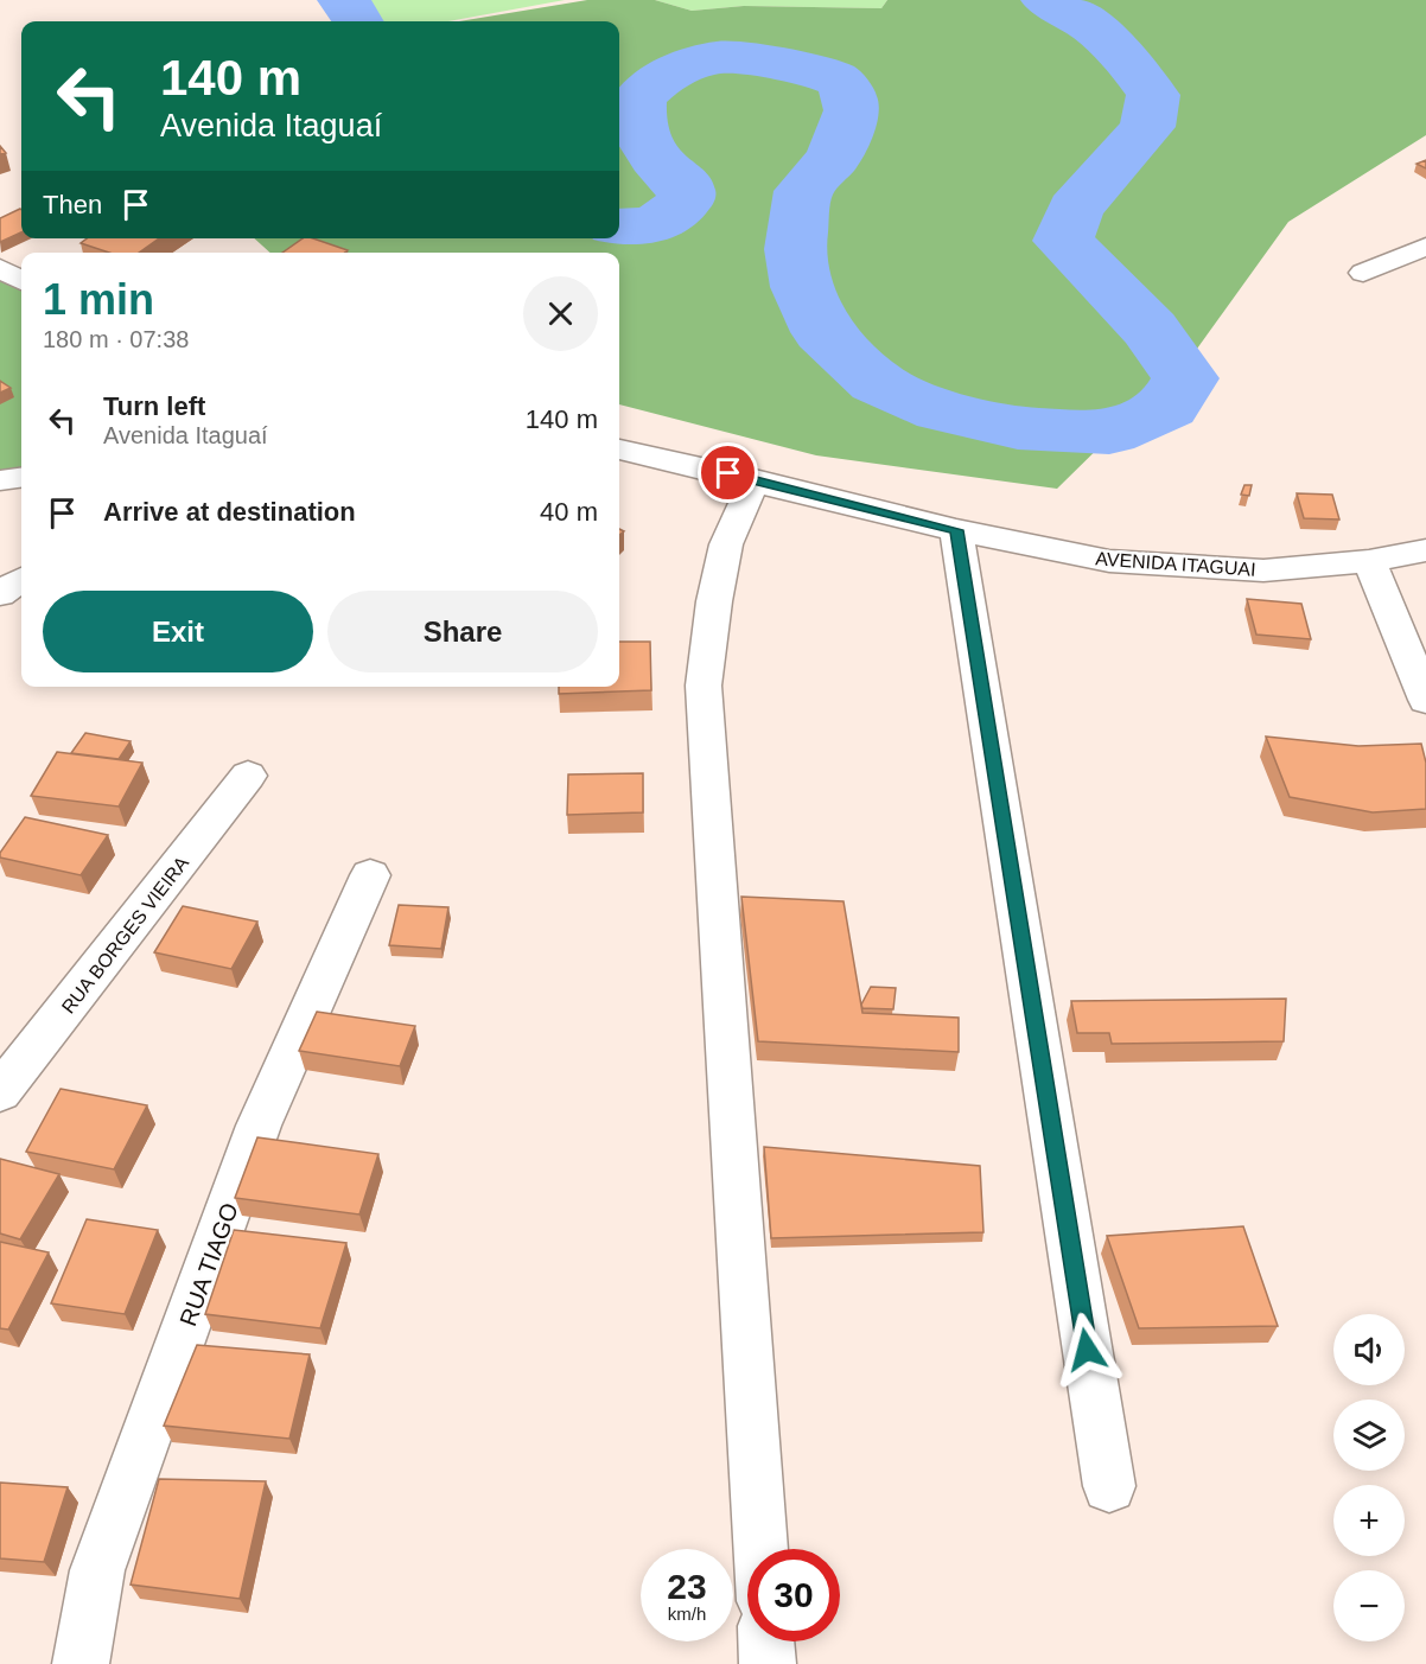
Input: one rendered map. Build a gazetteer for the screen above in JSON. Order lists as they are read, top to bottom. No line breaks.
{"streets":{"street":["AVENIDA ITAGUAI","RUA BORGES VIEIRA","RUA TIAGO"]},"page":{"turn":["140 m","Avenida Itaguaí"],"then":"Then","heading":["1 min","180 m · 07:38"],"list":[{"name":"Turn left","note":"Avenida Itaguaí","value":"140 m"},{"name":"Arrive at destination","value":"40 m"}],"buttons":["Exit","Share"],"map_buttons":["+","−"],"speed":"23 km/h","limit":"30"}}
